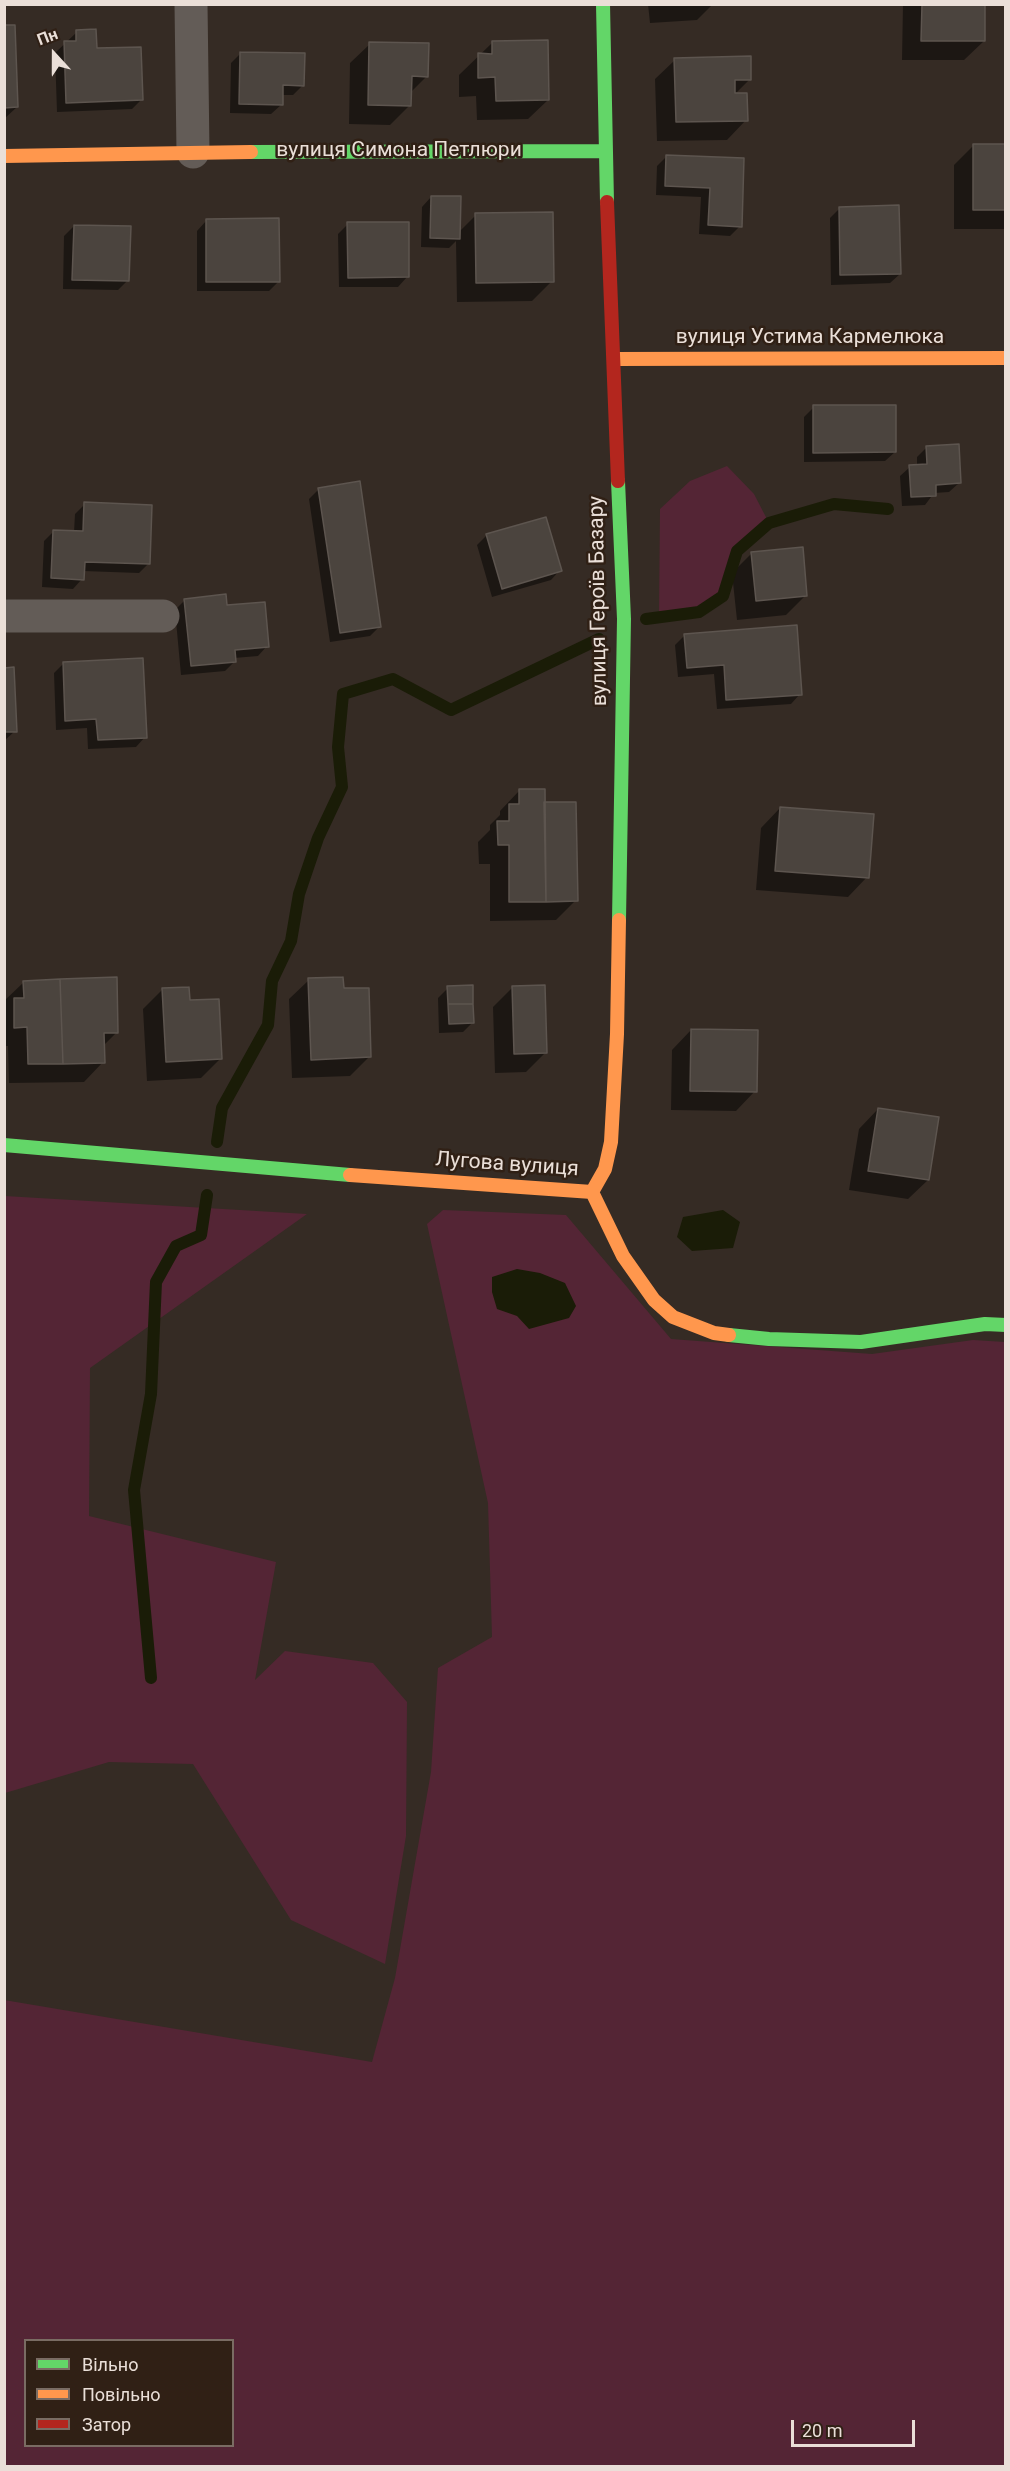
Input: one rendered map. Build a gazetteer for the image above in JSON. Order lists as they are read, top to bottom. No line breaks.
{"streets":{"street":["вулиця Симона Петлюри","вулиця Устима Кармелюка","вулиця Героїв Базару","Лугова вулиця"]},"crossings":[["вулиця Симона Петлюри","вулиця Героїв Базару"],["вулиця Устима Кармелюка","вулиця Героїв Базару"],["вулиця Героїв Базару","Лугова вулиця"]],"legend":["Вільно","Повільно","Затор"],"scale_bar":"20 m","north":"top"}
